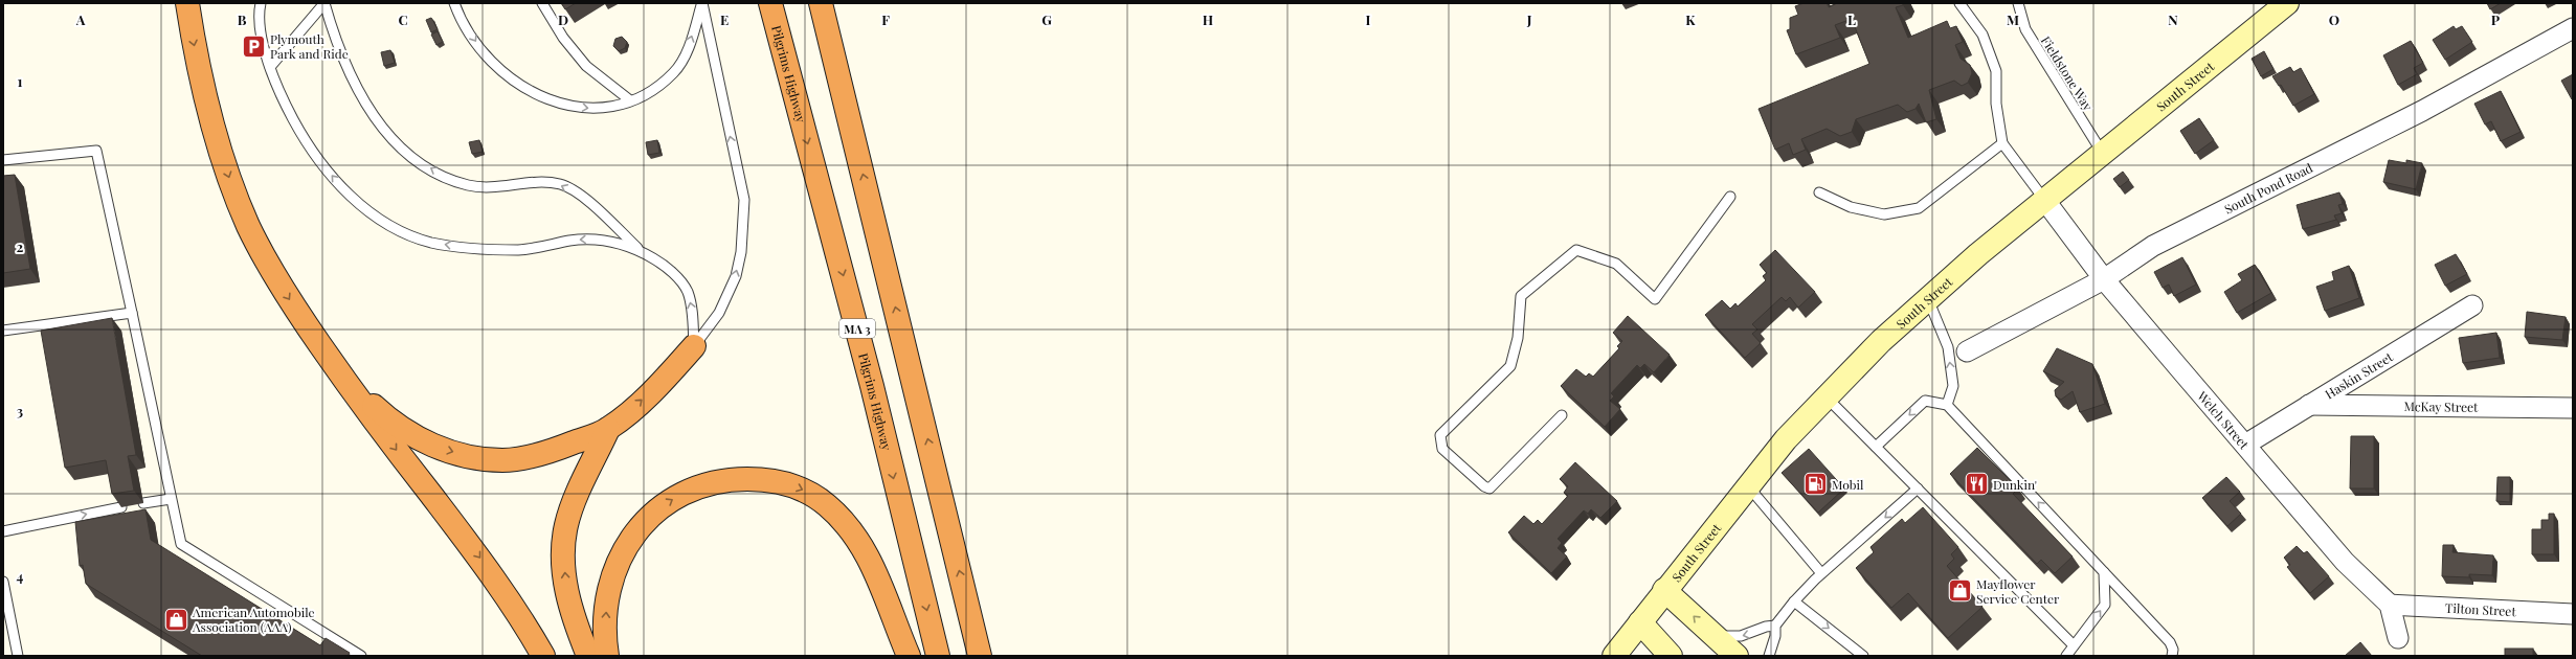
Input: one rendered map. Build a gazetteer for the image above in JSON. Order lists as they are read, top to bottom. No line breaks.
{"streets":{"highway":["Pilgrims Highway","MA 3"],"street":["South Street","South Pond Road","Haskin Street","McKay Street","Welch Street","Tilton Street"],"lane":["Fieldstone Way"]},"crossings":[["Fieldstone Way","South Street"],["South Street","Welch Street"],["South Pond Road","Welch Street"],["Haskin Street","McKay Street"],["Haskin Street","Welch Street"],["Welch Street","Tilton Street"]],"places":{"parking":["Plymouth Park and Ride"],"fuel station":["Mobil"],"restaurant":["Dunkin'"],"shop":["Mayflower Service Center","American Automobile Association (AAA)"]},"grid":{"columns":["A","B","C","D","E","F","G","H","I","J","K","L","M","N","O","P"],"rows":["1","2","3","4"]}}
